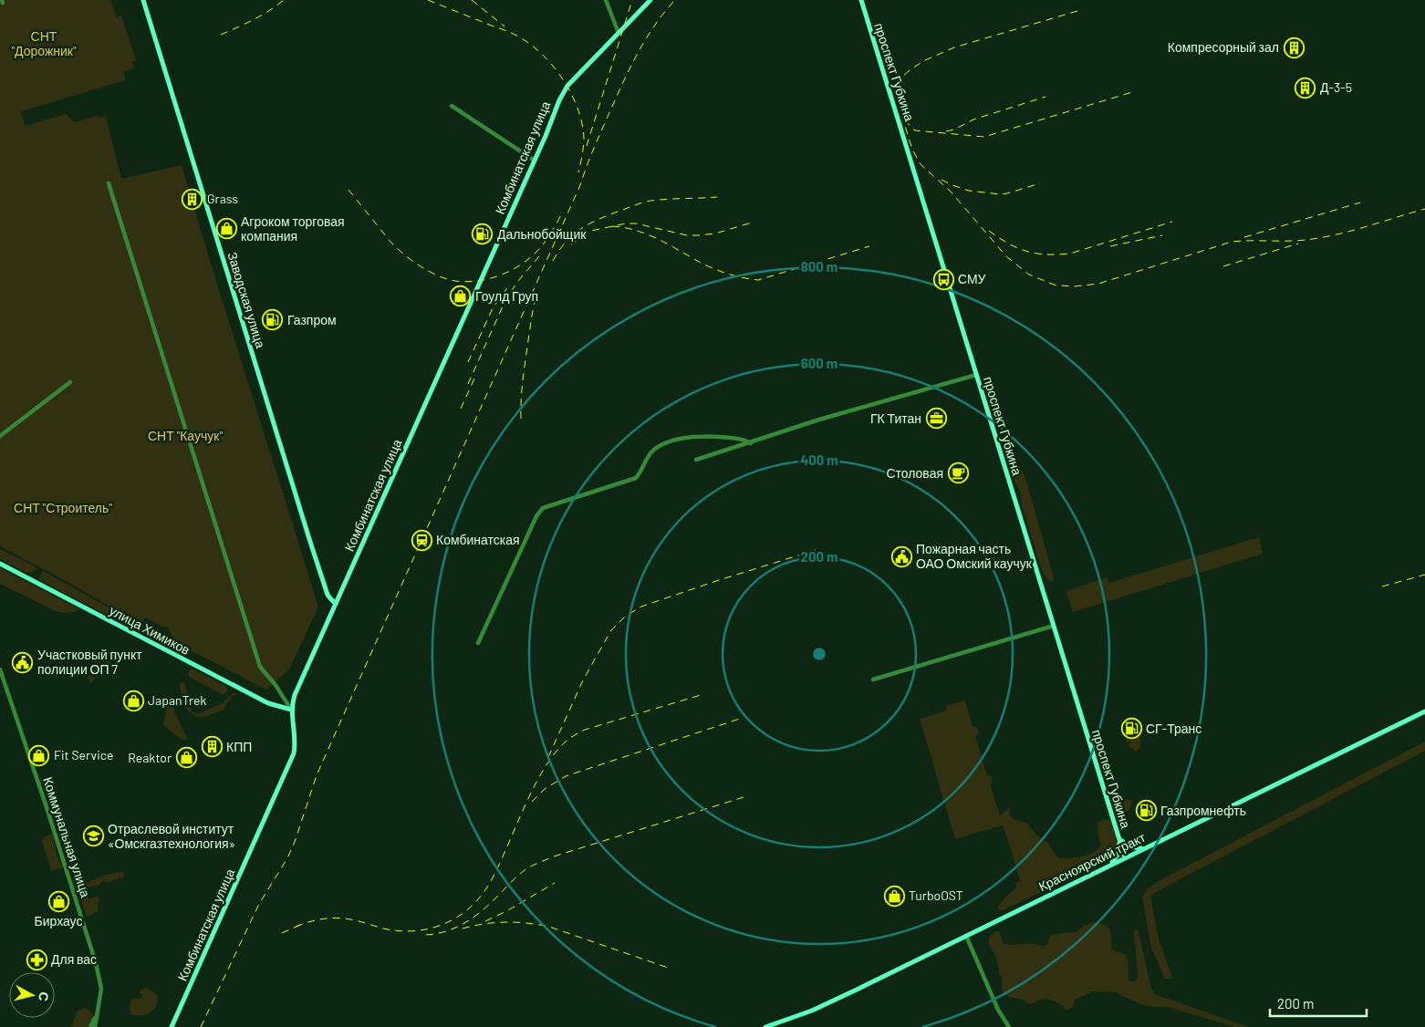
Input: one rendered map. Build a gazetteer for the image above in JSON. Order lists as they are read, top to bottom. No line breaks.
{"streets":{"main road":["проспект Губкина","Комбинатская улица","Заводская улица","улица Химиков","Красноярский тракт"],"street":["Коммунальная улица"]},"crossings":[["проспект Губкина","Красноярский тракт"],["Комбинатская улица","Заводская улица"],["Комбинатская улица","улица Химиков"]],"parks":["СНТ \"Дорожник\"","СНТ \"Каучук\"","СНТ \"Строитель\""],"places":{"building":["Компресорный зал","Д-3-5","Grass","КПП"],"shop":["Агроком торговая компания","Гоулд Груп","JapanTrek","Fit Service","Reaktor","TurboOST","Бирхаус"],"fuel station":["Дальнобойщик","Газпром","СГ-Транс","Газпромнефть"],"bus stop":["СМУ"],"office":["ГК Титан"],"cafe":["Столовая"],"station":["Комбинатская"],"public building":["Пожарная часть ОАО Омский каучук","Участковый пункт полиции ОП 7"],"school or university":["Отраслевой институт «Омскгазтехнология»"],"pharmacy":["Для вас"]},"scale_bar":"200 m","north":"right","rings":["800 m","600 m","400 m","200 m"]}
